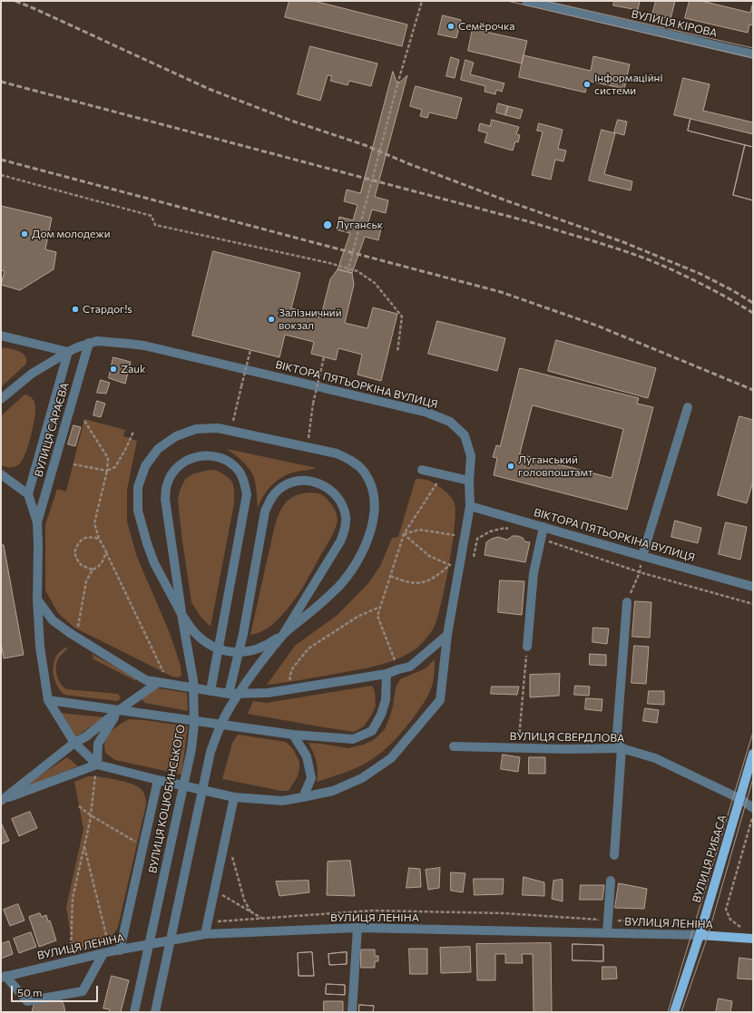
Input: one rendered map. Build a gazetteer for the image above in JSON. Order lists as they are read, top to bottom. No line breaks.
{"streets":{"main road":["ВУЛИЦЯ РИБАСА","ВУЛИЦЯ ЛЕНІНА"],"street":["ВУЛИЦЯ КІРОВА","ВІКТОРА ПЯТЬОРКІНА ВУЛИЦЯ","ВУЛИЦЯ САРАЄВА","ВУЛИЦЯ СВЕРДЛОВА","ВУЛИЦЯ КОЦЮБИНСЬКОГО"]},"crossings":[["ВІКТОРА ПЯТЬОРКІНА ВУЛИЦЯ","ВУЛИЦЯ САРАЄВА"],["ВУЛИЦЯ СВЕРДЛОВА","ВУЛИЦЯ РИБАСА"],["ВУЛИЦЯ РИБАСА","ВУЛИЦЯ ЛЕНІНА"]],"places":["Семёрочка","Інформаційні системи","Луганськ","Дом молодежи","Стардог!s","Залізничний вокзал","Zauk","Луганський головпоштамт"],"scale_bar":"50 m"}
